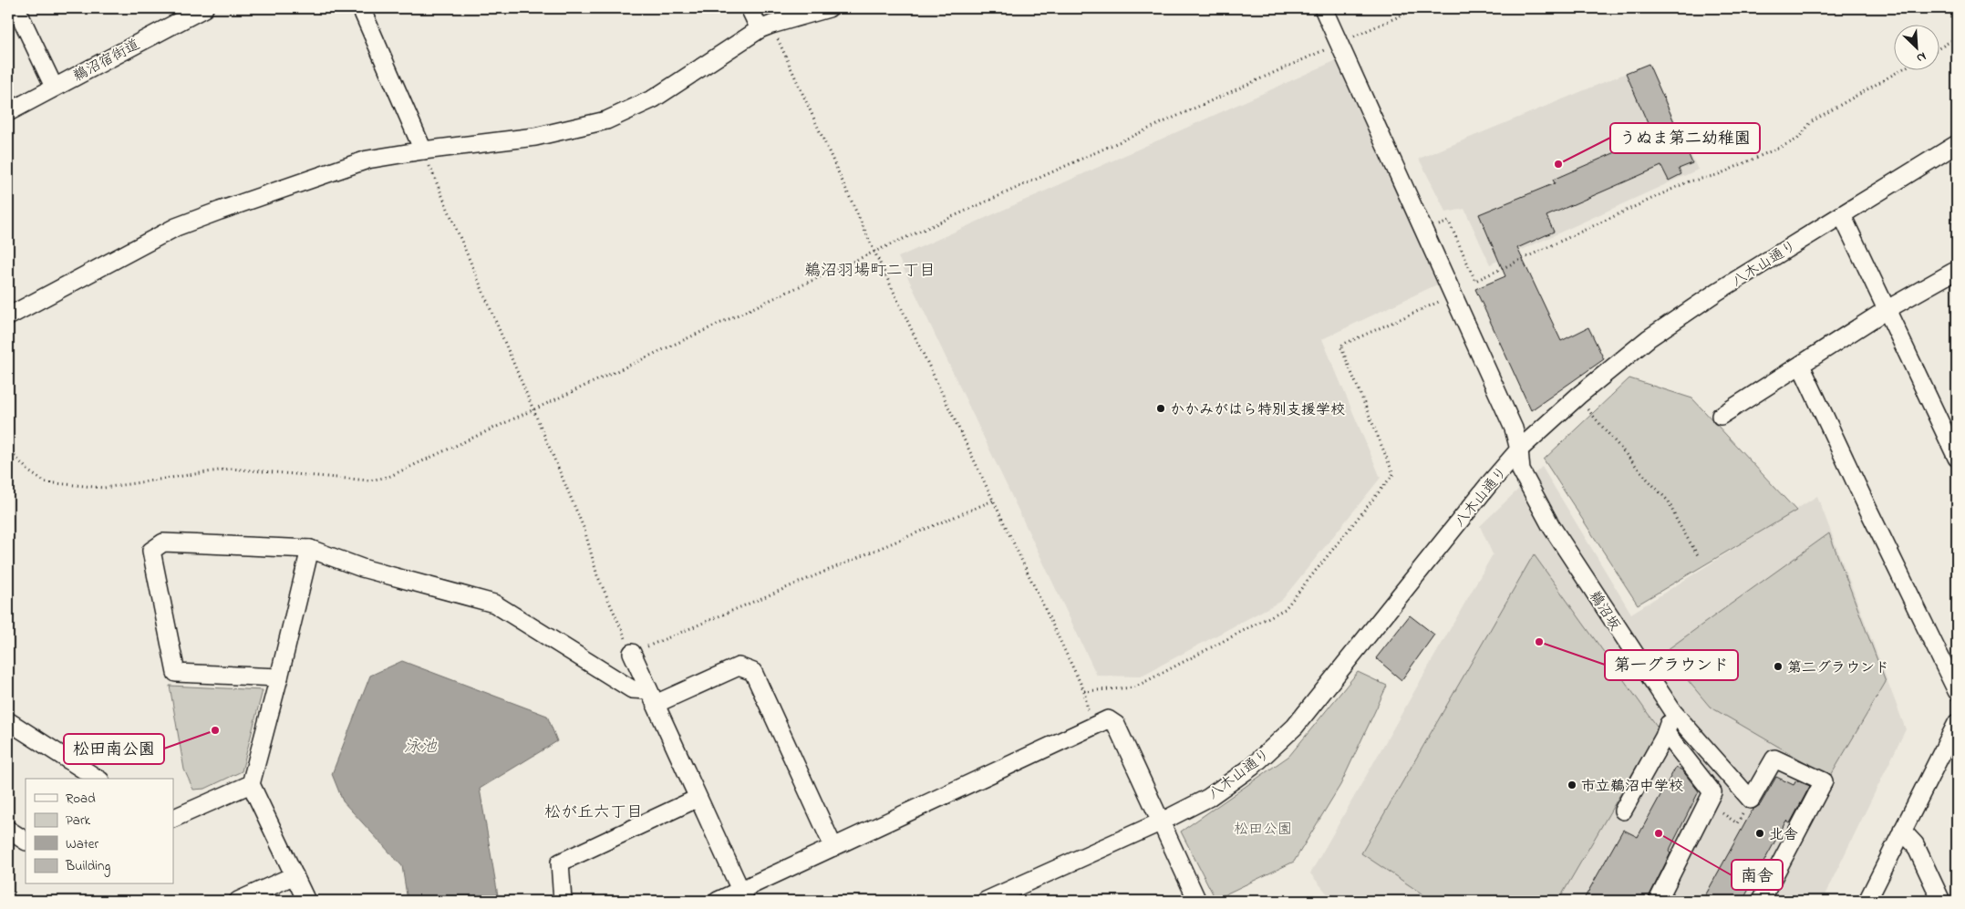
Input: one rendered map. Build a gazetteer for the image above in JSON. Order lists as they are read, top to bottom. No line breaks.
{"streets":{"street":["鵜沼宿街道","八木山通り","鵜沼坂"]},"crossings":[["八木山通り","鵜沼坂"]],"districts":["鵜沼羽場町二丁目","松が丘六丁目"],"water":["泳池"],"parks":["松田公園"],"places":["うぬま第二幼稚園","かかみがはら特別支援学校","第一グラウンド","第二グラウンド","松田南公園","市立鵜沼中学校","南舎","北舎"],"legend":["Road","Park","Water","Building"],"north":"bottom right"}
